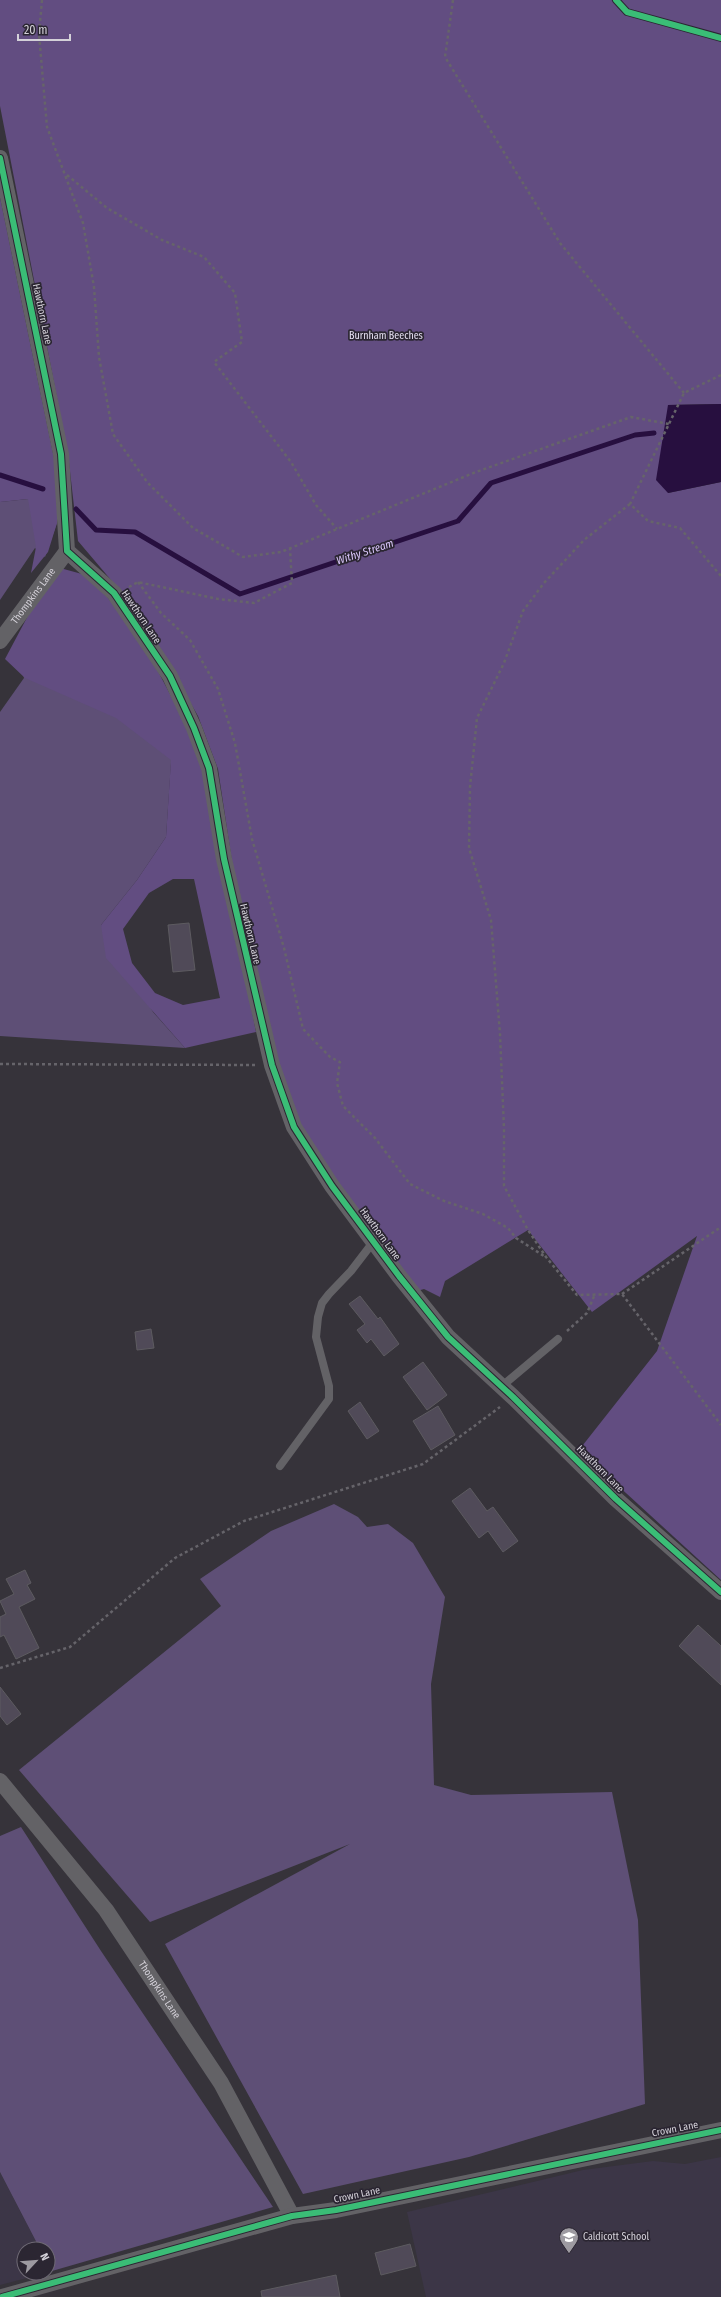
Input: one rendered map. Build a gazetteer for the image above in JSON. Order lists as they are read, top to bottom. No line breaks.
{"streets":{"street":["Hawthorn Lane","Thompkins Lane","Crown Lane"]},"crossings":[["Hawthorn Lane","Thompkins Lane"],["Thompkins Lane","Crown Lane"]],"water":["Withy Stream"],"parks":["Burnham Beeches"],"places":{"school or university":["Caldicott School"]},"scale_bar":"20 m","north":"top right"}
